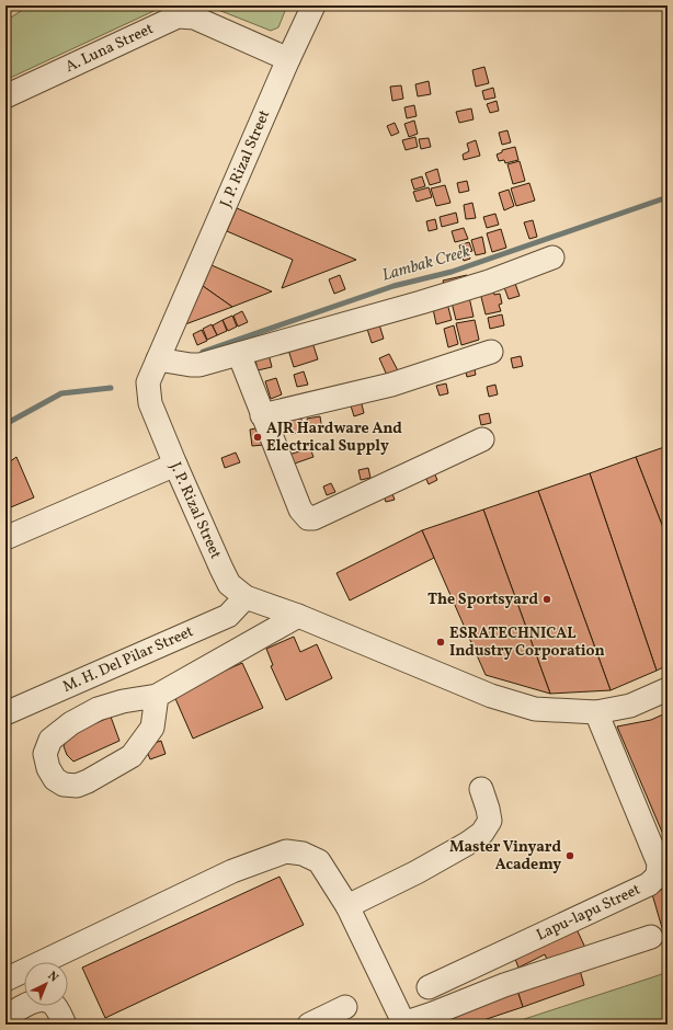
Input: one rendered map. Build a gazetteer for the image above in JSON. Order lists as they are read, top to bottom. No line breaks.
{"streets":{"street":["A. Luna Street","J. P. Rizal Street","M. H. Del Pilar Street","Lapu-lapu Street"]},"crossings":[["A. Luna Street","J. P. Rizal Street"],["J. P. Rizal Street","M. H. Del Pilar Street"],["J. P. Rizal Street","Lapu-lapu Street"]],"water":["Lambak Creek"],"places":["AJR Hardware And Electrical Supply","The Sportsyard","ESRATECHNICAL Industry Corporation","Master Vinyard Academy"],"north":"top right"}
